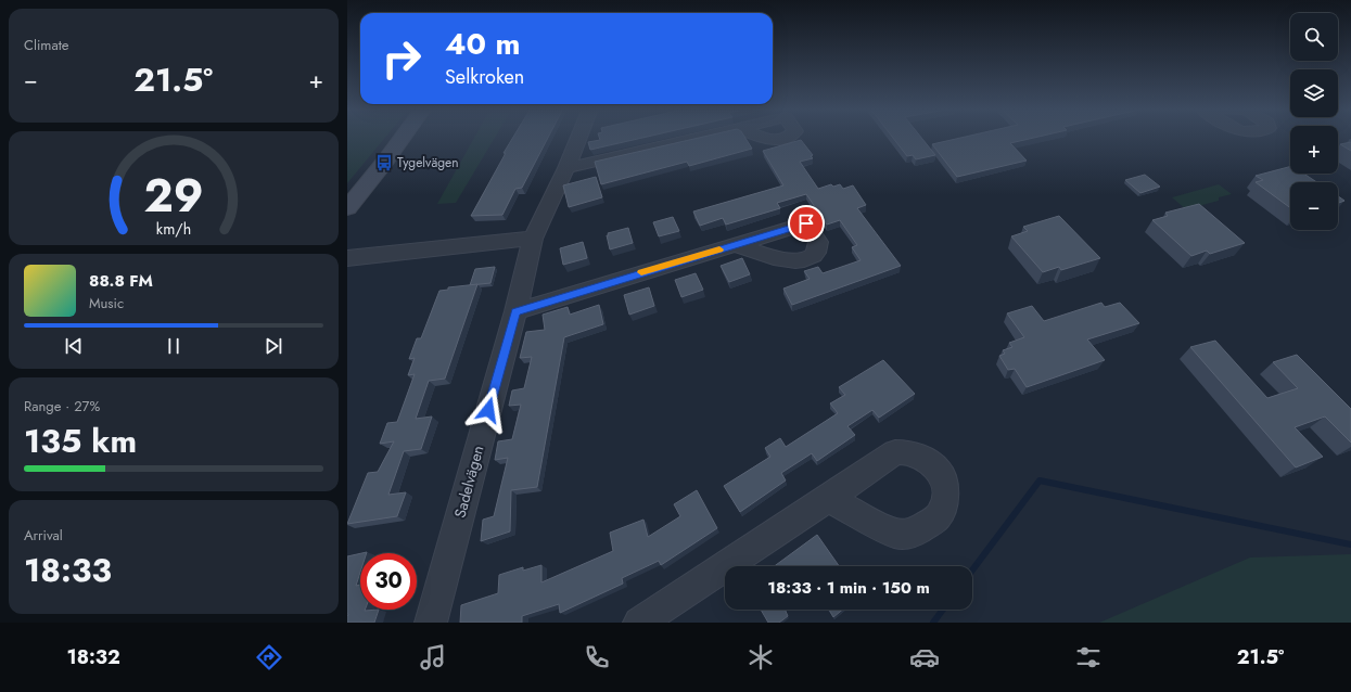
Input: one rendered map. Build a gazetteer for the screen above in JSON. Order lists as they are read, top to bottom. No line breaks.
{"streets":{"street":["Sadelvägen"]},"places":{"bus stop":["Tygelvägen"]},"page":{"tile":["Climate",["Range · 27%","135 km"],["Arrival","18:33"]],"map_buttons":["+","−"],"turn":["40 m","Selkroken"],"heat":["−","21.5°","+"],"song":["88.8 FM","Music"],"limit":"30","trip":"18:33 · 1 min · 150 m","tabs":["18:32","21.5°"],"gauge":["29","km/h"]}}
